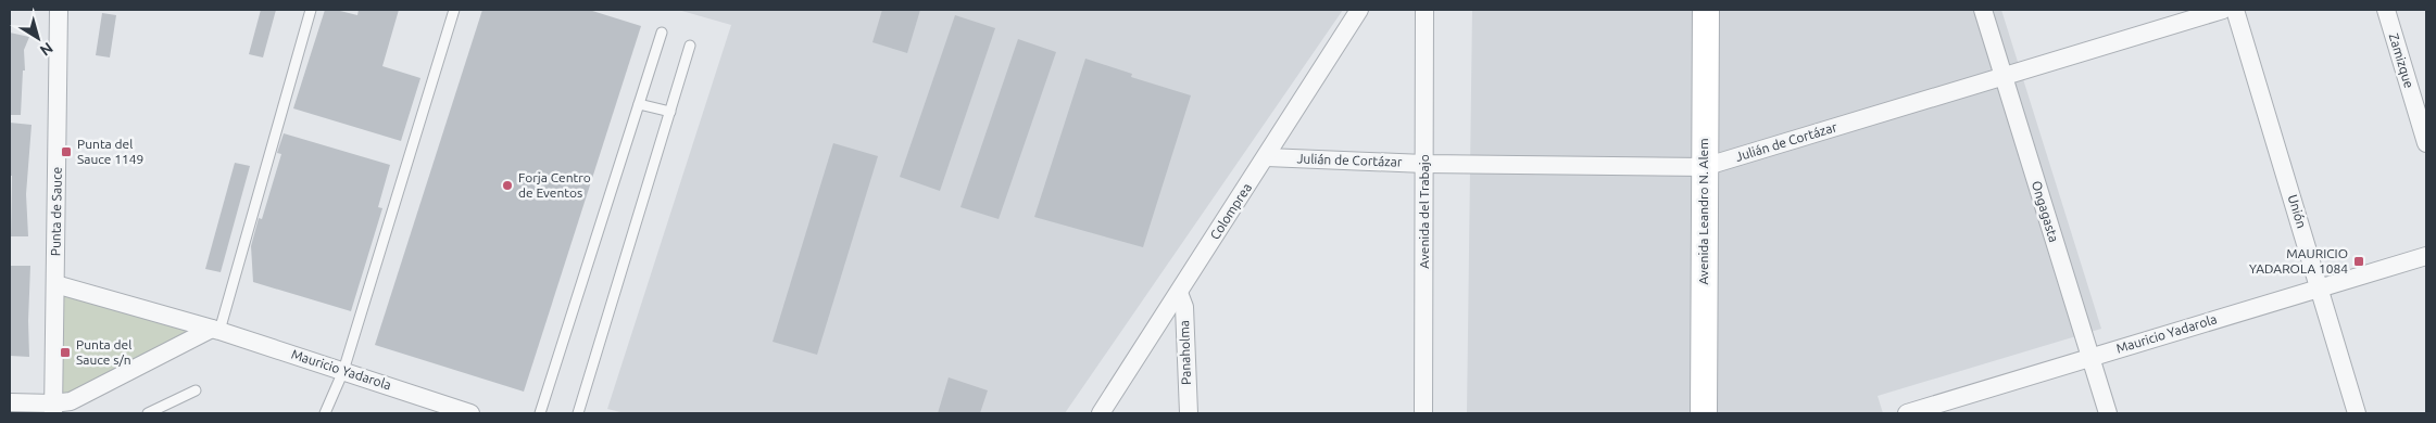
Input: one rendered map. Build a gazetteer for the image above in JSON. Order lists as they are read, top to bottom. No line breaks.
{"streets":{"main road":["Avenida Leandro N. Alem"],"street":["Zamizque","Julián de Cortázar","Punta de Sauce","Colomprea","Avenida del Trabajo","Ongagasta","Unión","Mauricio Yadarola","Panaholma"]},"crossings":[["Julián de Cortázar","Colomprea"],["Julián de Cortázar","Avenida del Trabajo"],["Julián de Cortázar","Avenida Leandro N. Alem"],["Julián de Cortázar","Ongagasta"],["Punta de Sauce","Mauricio Yadarola"],["Colomprea","Panaholma"],["Ongagasta","Mauricio Yadarola"],["Unión","Mauricio Yadarola"]],"places":{"transit":["Punta del Sauce 1149","MAURICIO YADAROLA 1084","Punta del Sauce s/n"],"other":["Forja Centro de Eventos"]},"north":"bottom right"}
